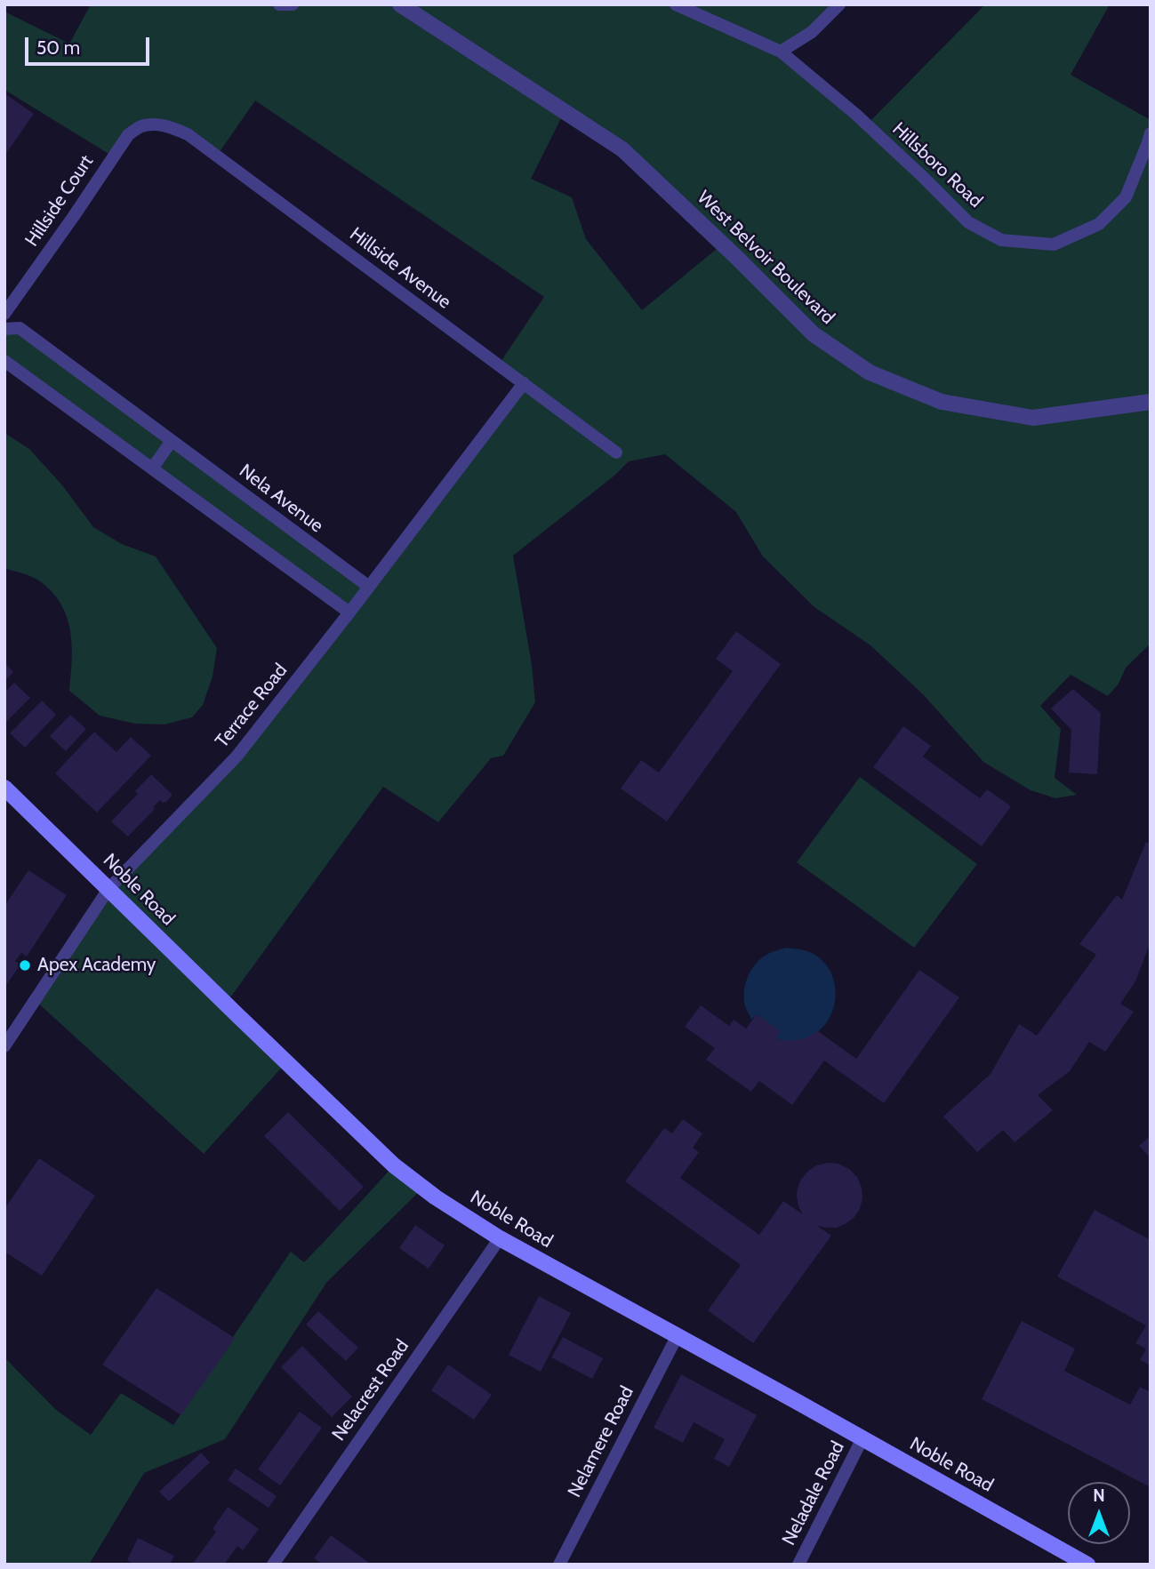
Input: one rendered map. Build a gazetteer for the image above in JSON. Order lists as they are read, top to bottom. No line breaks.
{"streets":{"main road":["Noble Road"],"street":["Hillsboro Road","Hillside Court","West Belvoir Boulevard","Hillside Avenue","Nela Avenue","Terrace Road","Nelacrest Road","Nelamere Road","Neladale Road"]},"crossings":[["Hillside Court","Hillside Avenue"],["Hillside Avenue","Terrace Road"],["Nela Avenue","Terrace Road"],["Terrace Road","Noble Road"],["Noble Road","Nelacrest Road"],["Noble Road","Nelamere Road"],["Noble Road","Neladale Road"]],"places":["Apex Academy"],"scale_bar":"50 m","north":"top"}
